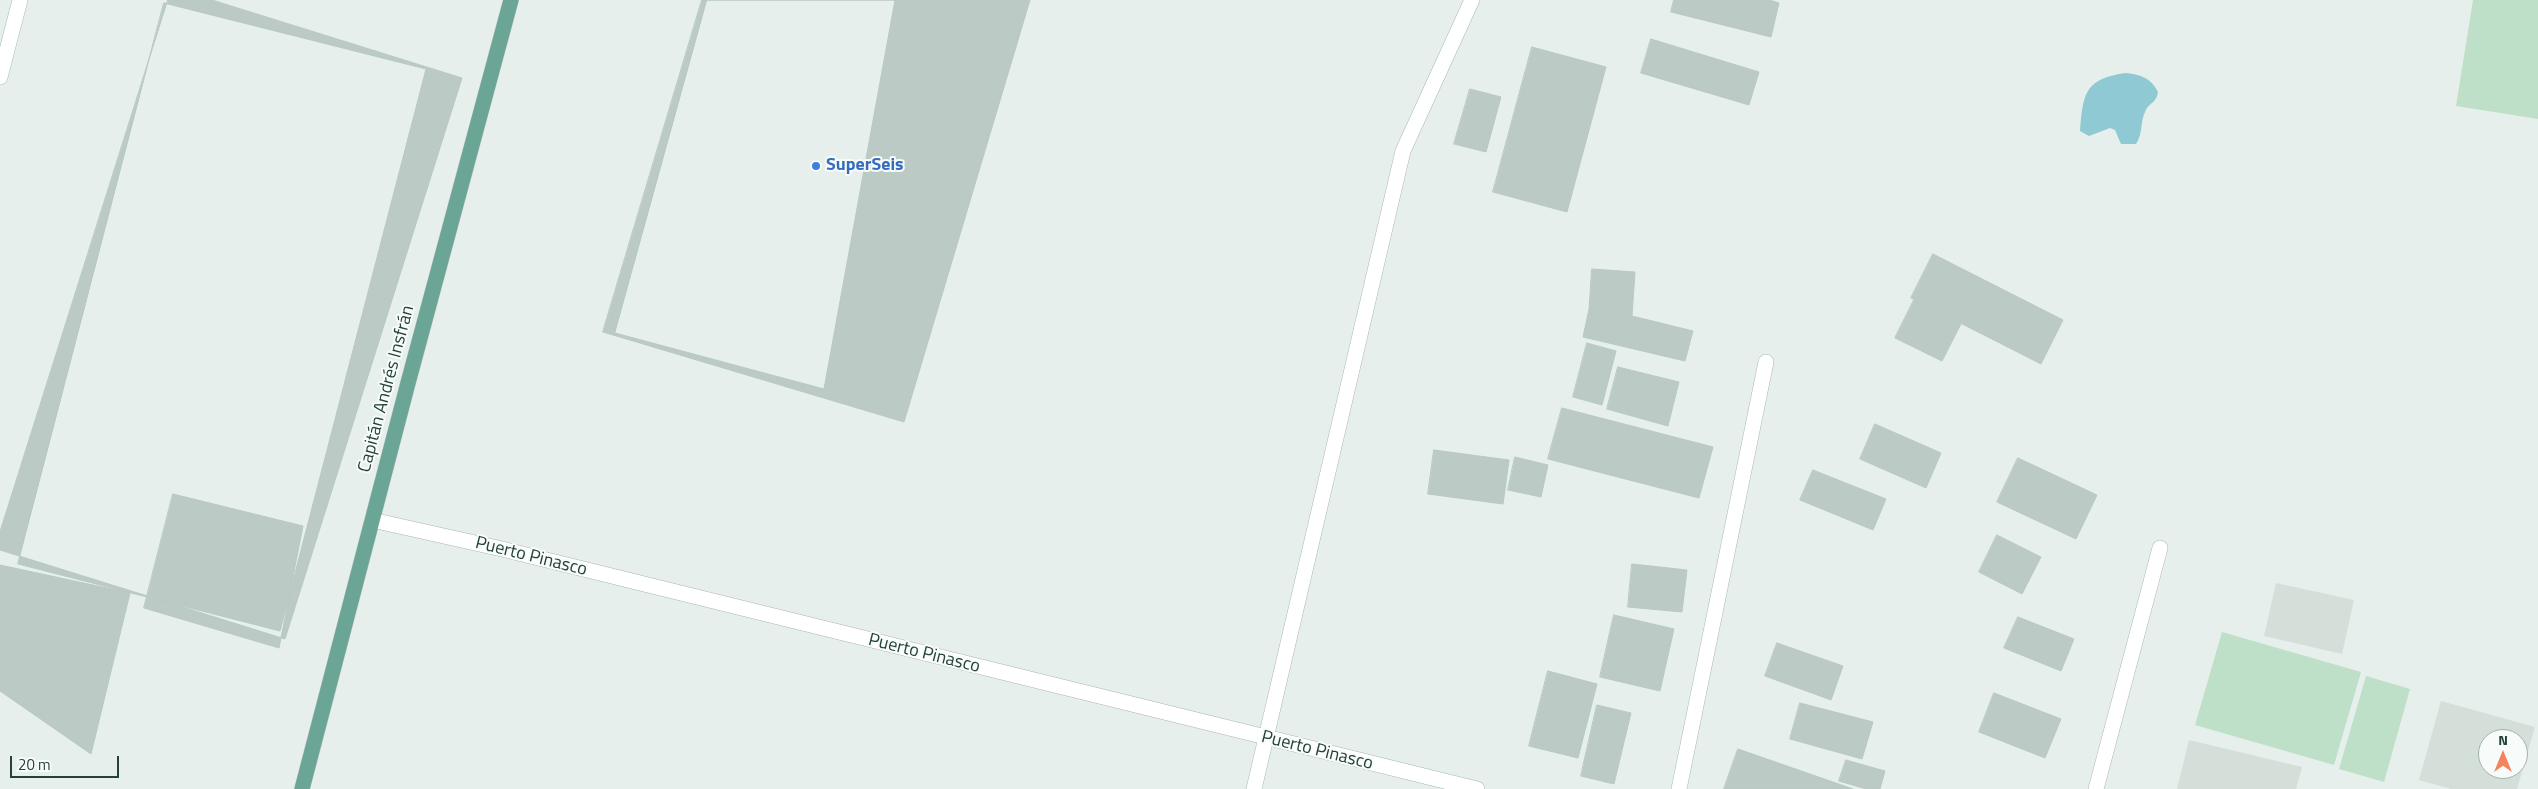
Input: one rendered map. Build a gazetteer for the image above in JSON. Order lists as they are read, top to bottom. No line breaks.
{"streets":{"main road":["Capitán Andrés Insfrán"],"street":["Puerto Pinasco"]},"crossings":[["Capitán Andrés Insfrán","Puerto Pinasco"]],"places":["SuperSeis"],"scale_bar":"20 m","north":"top"}
